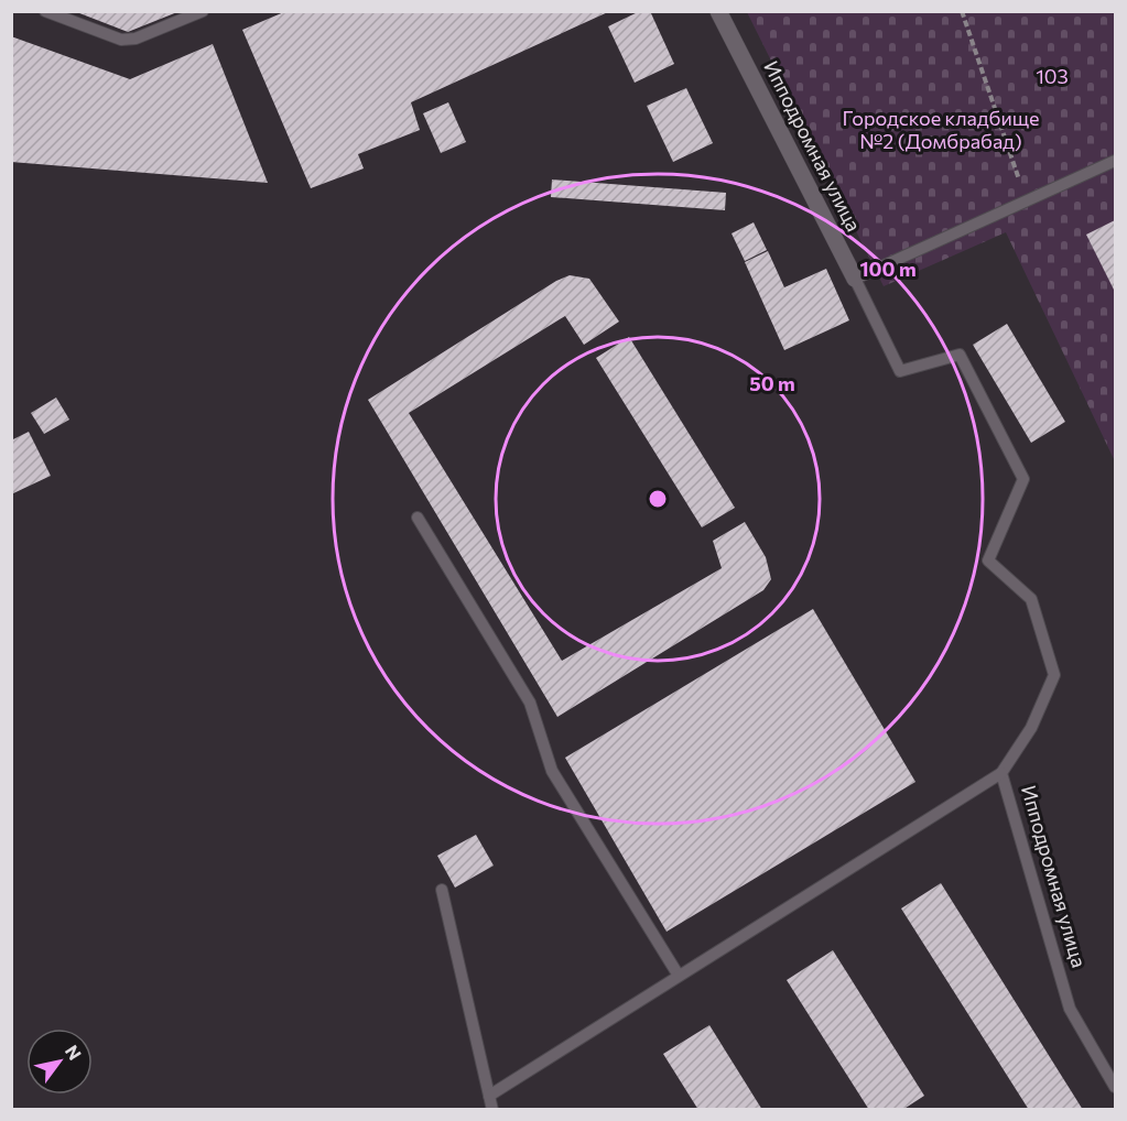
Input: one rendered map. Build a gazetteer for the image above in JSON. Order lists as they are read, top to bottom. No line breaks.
{"streets":{"street":["Ипподромная улица"]},"parks":["103","Городское кладбище №2 (Домбрабад)"],"north":"top right","rings":["100 m","50 m"]}
